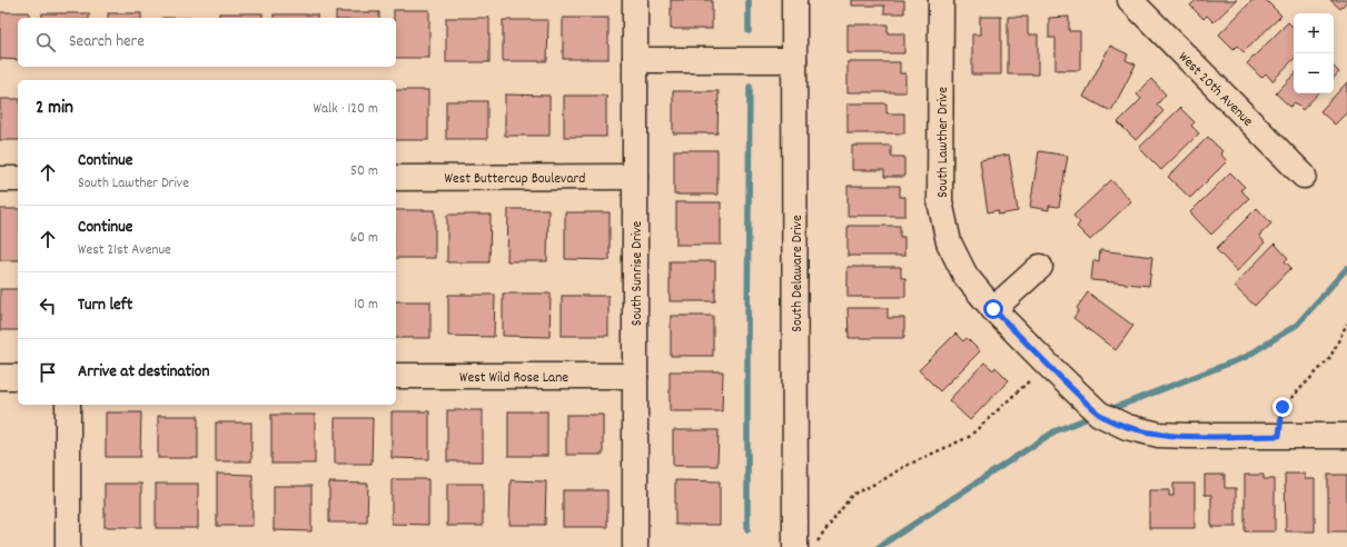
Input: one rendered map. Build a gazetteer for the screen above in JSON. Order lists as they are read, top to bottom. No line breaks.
{"streets":{"street":["West 20th Avenue","South Lawther Drive","West Buttercup Boulevard","South Sunrise Drive","South Delaware Drive","West Wild Rose Lane"]},"crossings":[["West Buttercup Boulevard","South Sunrise Drive"],["South Sunrise Drive","West Wild Rose Lane"]],"page":{"map_buttons":["+","−"],"search":"Search here","heading":["2 min","Walk · 120 m"],"list":[["Continue","South Lawther Drive","50 m"],["Continue","West 21st Avenue","60 m"],["Turn left","10 m"],"Arrive at destination"]}}
